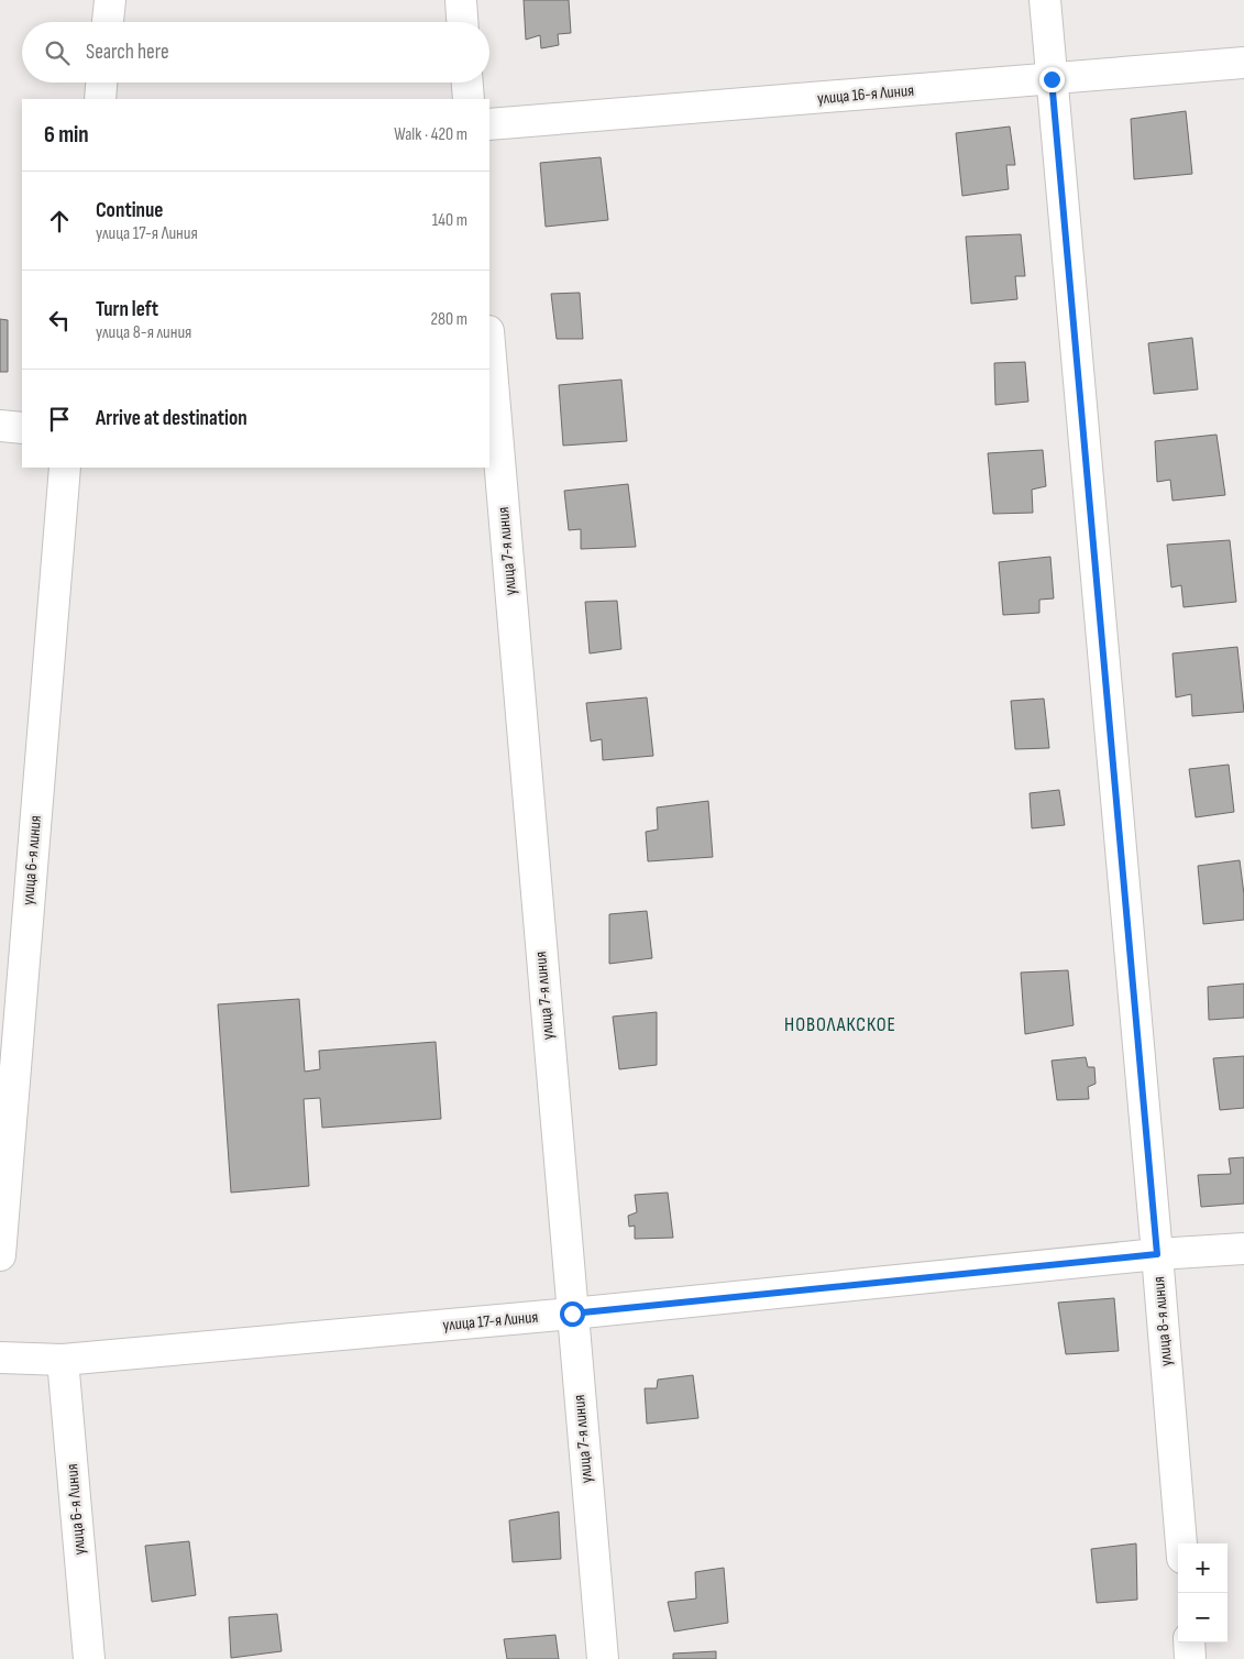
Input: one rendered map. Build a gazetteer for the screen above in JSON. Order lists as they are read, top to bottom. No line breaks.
{"streets":{"street":["улица 16-я Линия","улица 7-я линия","улица 6-я линия","улица 17-я Линия","улица 8-я линия","улица 6-я Линия"]},"crossings":[["улица 16-я Линия","улица 8-я линия"],["улица 7-я линия","улица 17-я Линия"],["улица 17-я Линия","улица 8-я линия"],["улица 17-я Линия","улица 6-я Линия"]],"districts":["НОВОЛАКСКОЕ"],"page":{"search":"Search here","heading":["6 min","Walk · 420 m"],"list":[["Continue","улица 17-я Линия","140 m"],["Turn left","улица 8-я линия","280 m"],"Arrive at destination"],"map_buttons":["+","−"]}}
